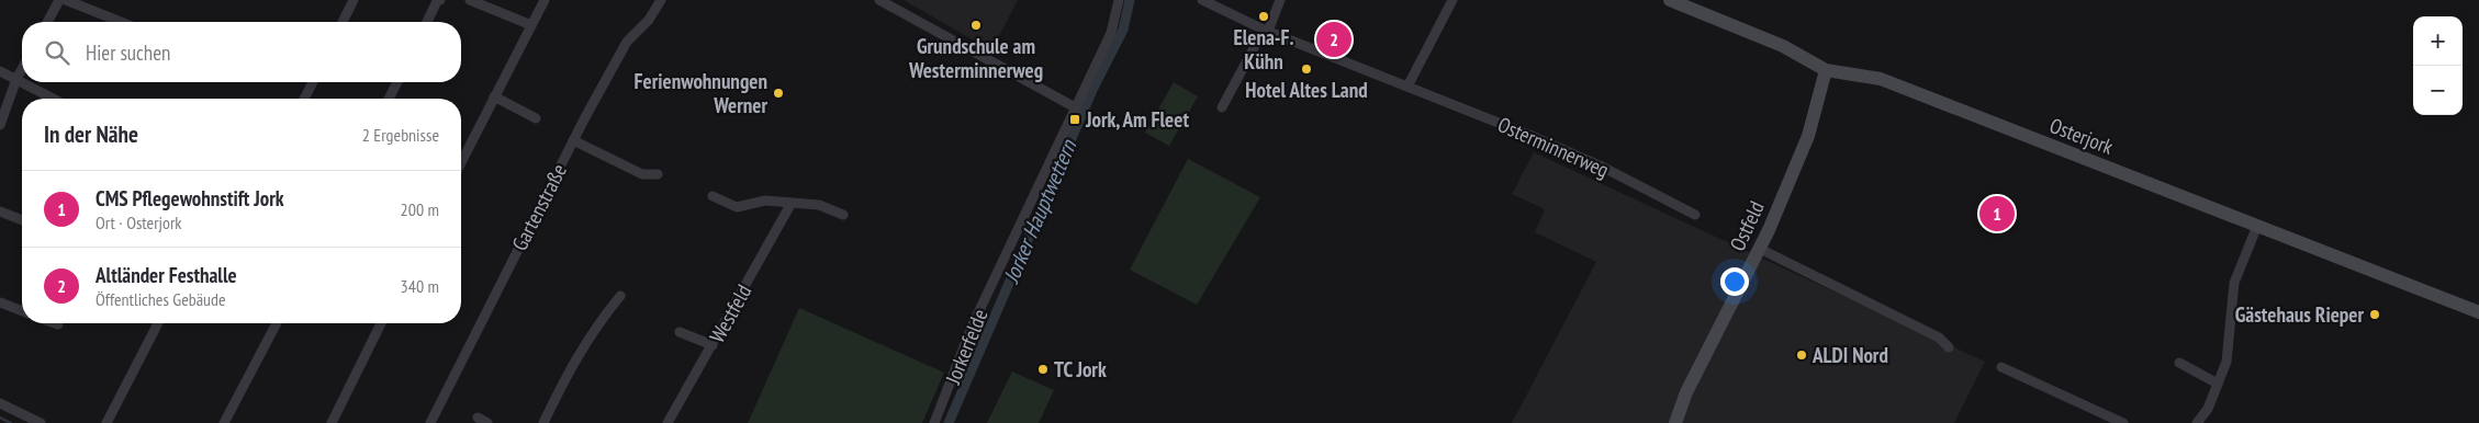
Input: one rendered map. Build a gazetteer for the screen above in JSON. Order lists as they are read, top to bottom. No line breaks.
{"streets":{"main road":["Osterjork","Ostfeld"],"street":["Osterminnerweg","Gartenstraße","Westfeld","Jorkerfelde"]},"crossings":[["Osterjork","Ostfeld"]],"water":["Jorker Hauptwettern"],"places":{"other":["Elena-F. Kühn","Grundschule am Westerminnerweg","Hotel Altes Land","Ferienwohnungen Werner","Gästehaus Rieper","ALDI Nord","TC Jork"],"transit":["Jork, Am Fleet"]},"page":{"map_buttons":["+","−"],"pins":["2","1"],"search":"Hier suchen","heading":["In der Nähe","2 Ergebnisse"],"list":[{"mark":"1","name":"CMS Pflegewohnstift Jork","note":"Ort · Osterjork","value":"200 m"},{"mark":"2","name":"Altländer Festhalle","note":"Öffentliches Gebäude","value":"340 m"}]}}
